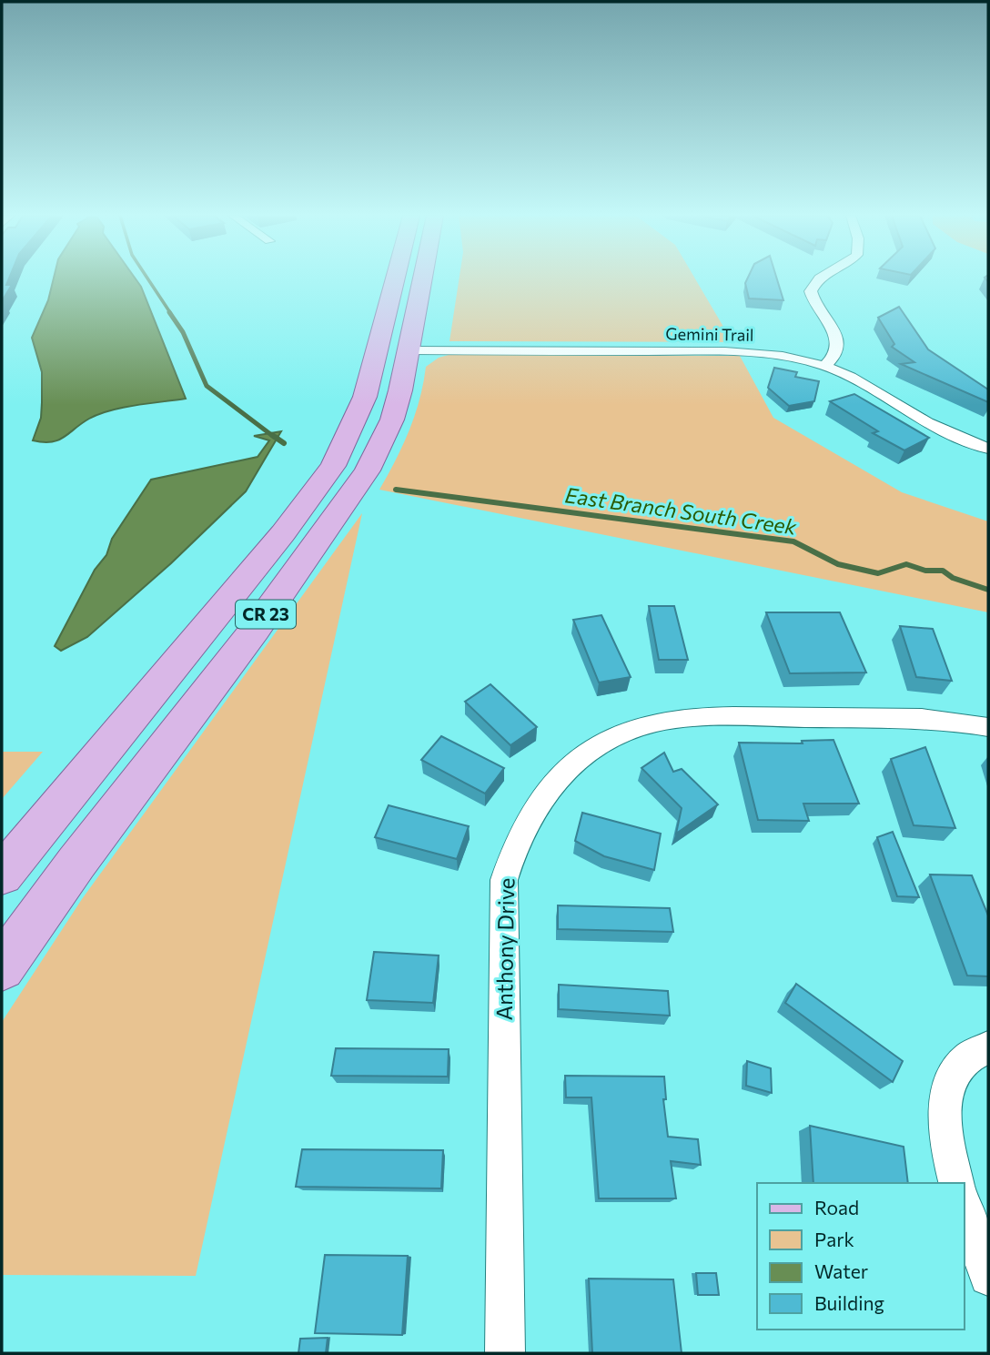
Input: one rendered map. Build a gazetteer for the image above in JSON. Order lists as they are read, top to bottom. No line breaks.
{"streets":{"main road":["CR 23"],"street":["Gemini Trail","Anthony Drive"]},"crossings":[["Gemini Trail","CR 23"]],"water":["East Branch South Creek"],"legend":["Road","Park","Water","Building"]}
